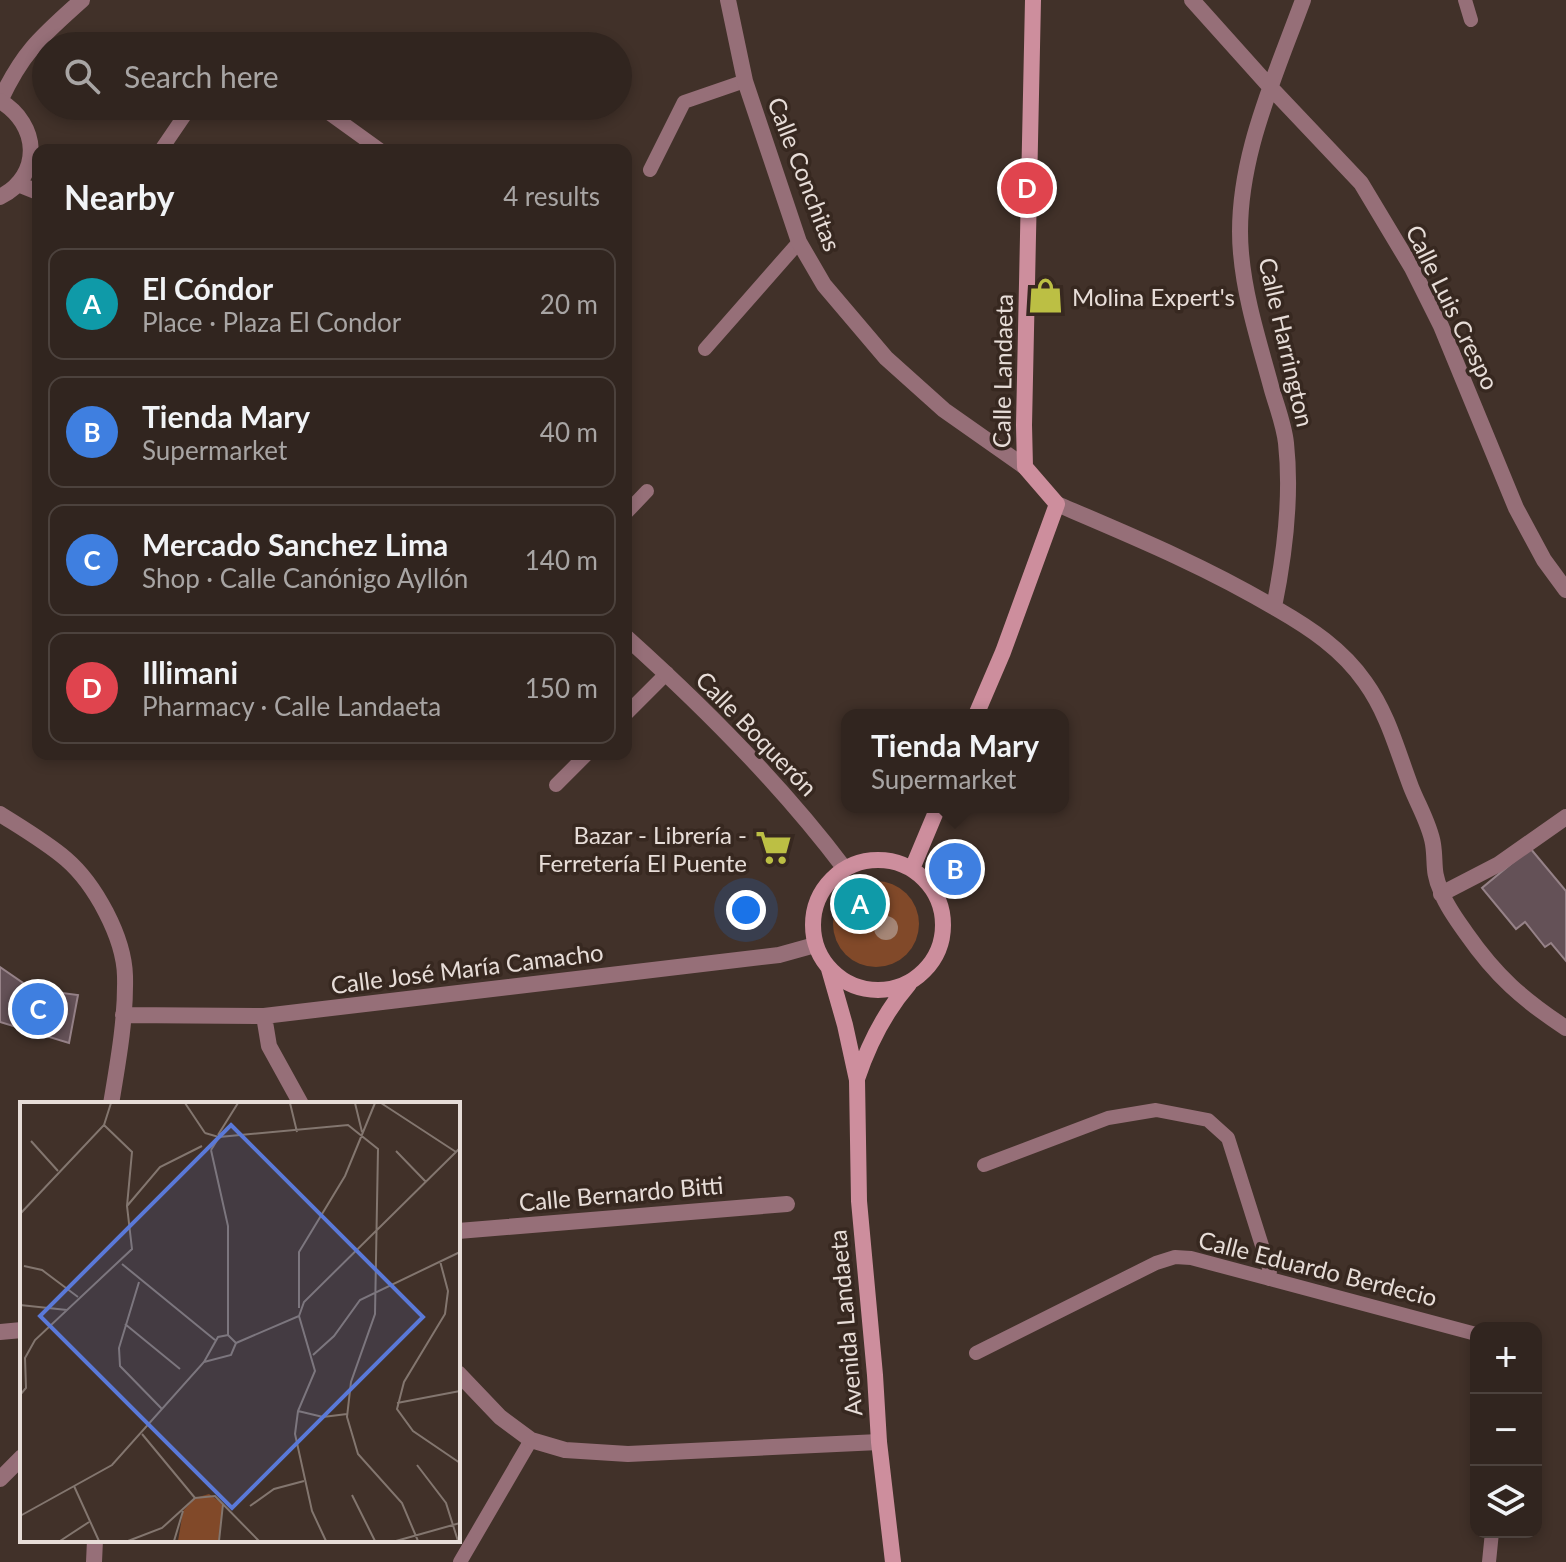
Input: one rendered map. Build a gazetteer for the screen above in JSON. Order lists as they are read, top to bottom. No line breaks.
{"streets":{"main road":["Calle Landaeta","Avenida Landaeta"],"street":["Calle Conchitas","Calle Luis Crespo","Calle Harrington","Calle Boquerón","Calle José María Camacho","Calle Bernardo Bitti"],"lane":["Calle Eduardo Berdecio"]},"crossings":[["Calle Conchitas","Calle Landaeta"],["Calle Luis Crespo","Calle Harrington"],["Calle Boquerón","Calle José María Camacho"],["Calle Boquerón","Avenida Landaeta"],["Calle José María Camacho","Avenida Landaeta"]],"places":{"shop":["Molina Expert's"],"supermarket":["Bazar - Librería - Ferretería El Puente"]},"page":{"search":"Search here","heading":["Nearby","4 results"],"pins":["D","B","A","C"],"list":[{"mark":"A","name":"El Cóndor","note":"Place · Plaza El Condor","value":"20 m"},{"mark":"B","name":"Tienda Mary","note":"Supermarket","value":"40 m"},{"mark":"C","name":"Mercado Sanchez Lima","note":"Shop · Calle Canónigo Ayllón","value":"140 m"},{"mark":"D","name":"Illimani","note":"Pharmacy · Calle Landaeta","value":"150 m"}],"popup":["Tienda Mary","Supermarket"],"map_buttons":["+","−"]}}
